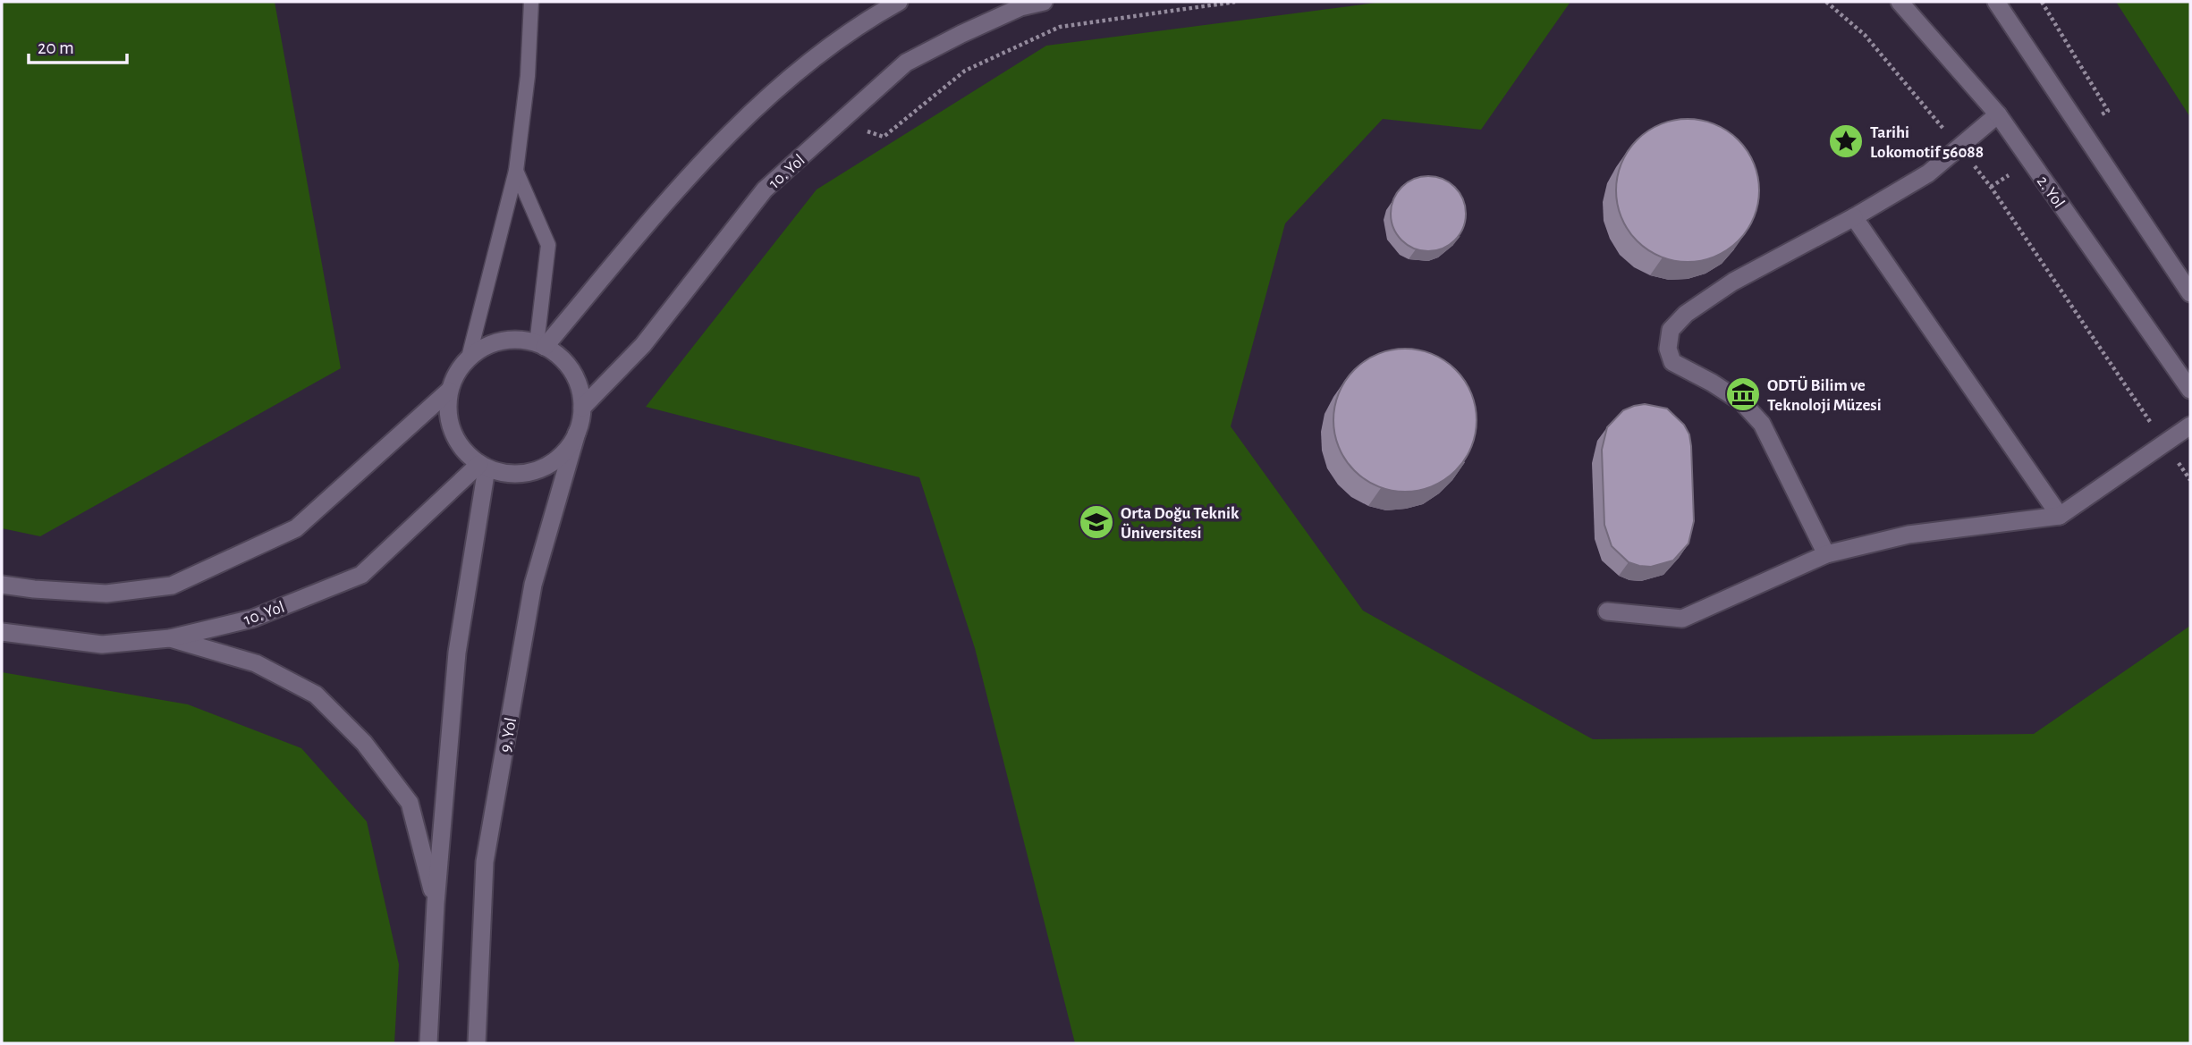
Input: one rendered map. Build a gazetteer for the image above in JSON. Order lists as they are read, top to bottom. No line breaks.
{"streets":{"street":["10. Yol","2. Yol","9. Yol"]},"crossings":[["10. Yol","9. Yol"]],"places":{"place":["Tarihi Lokomotif 56088"],"museum":["ODTÜ Bilim ve Teknoloji Müzesi"],"school or university":["Orta Doğu Teknik Üniversitesi"]},"scale_bar":"20 m"}
